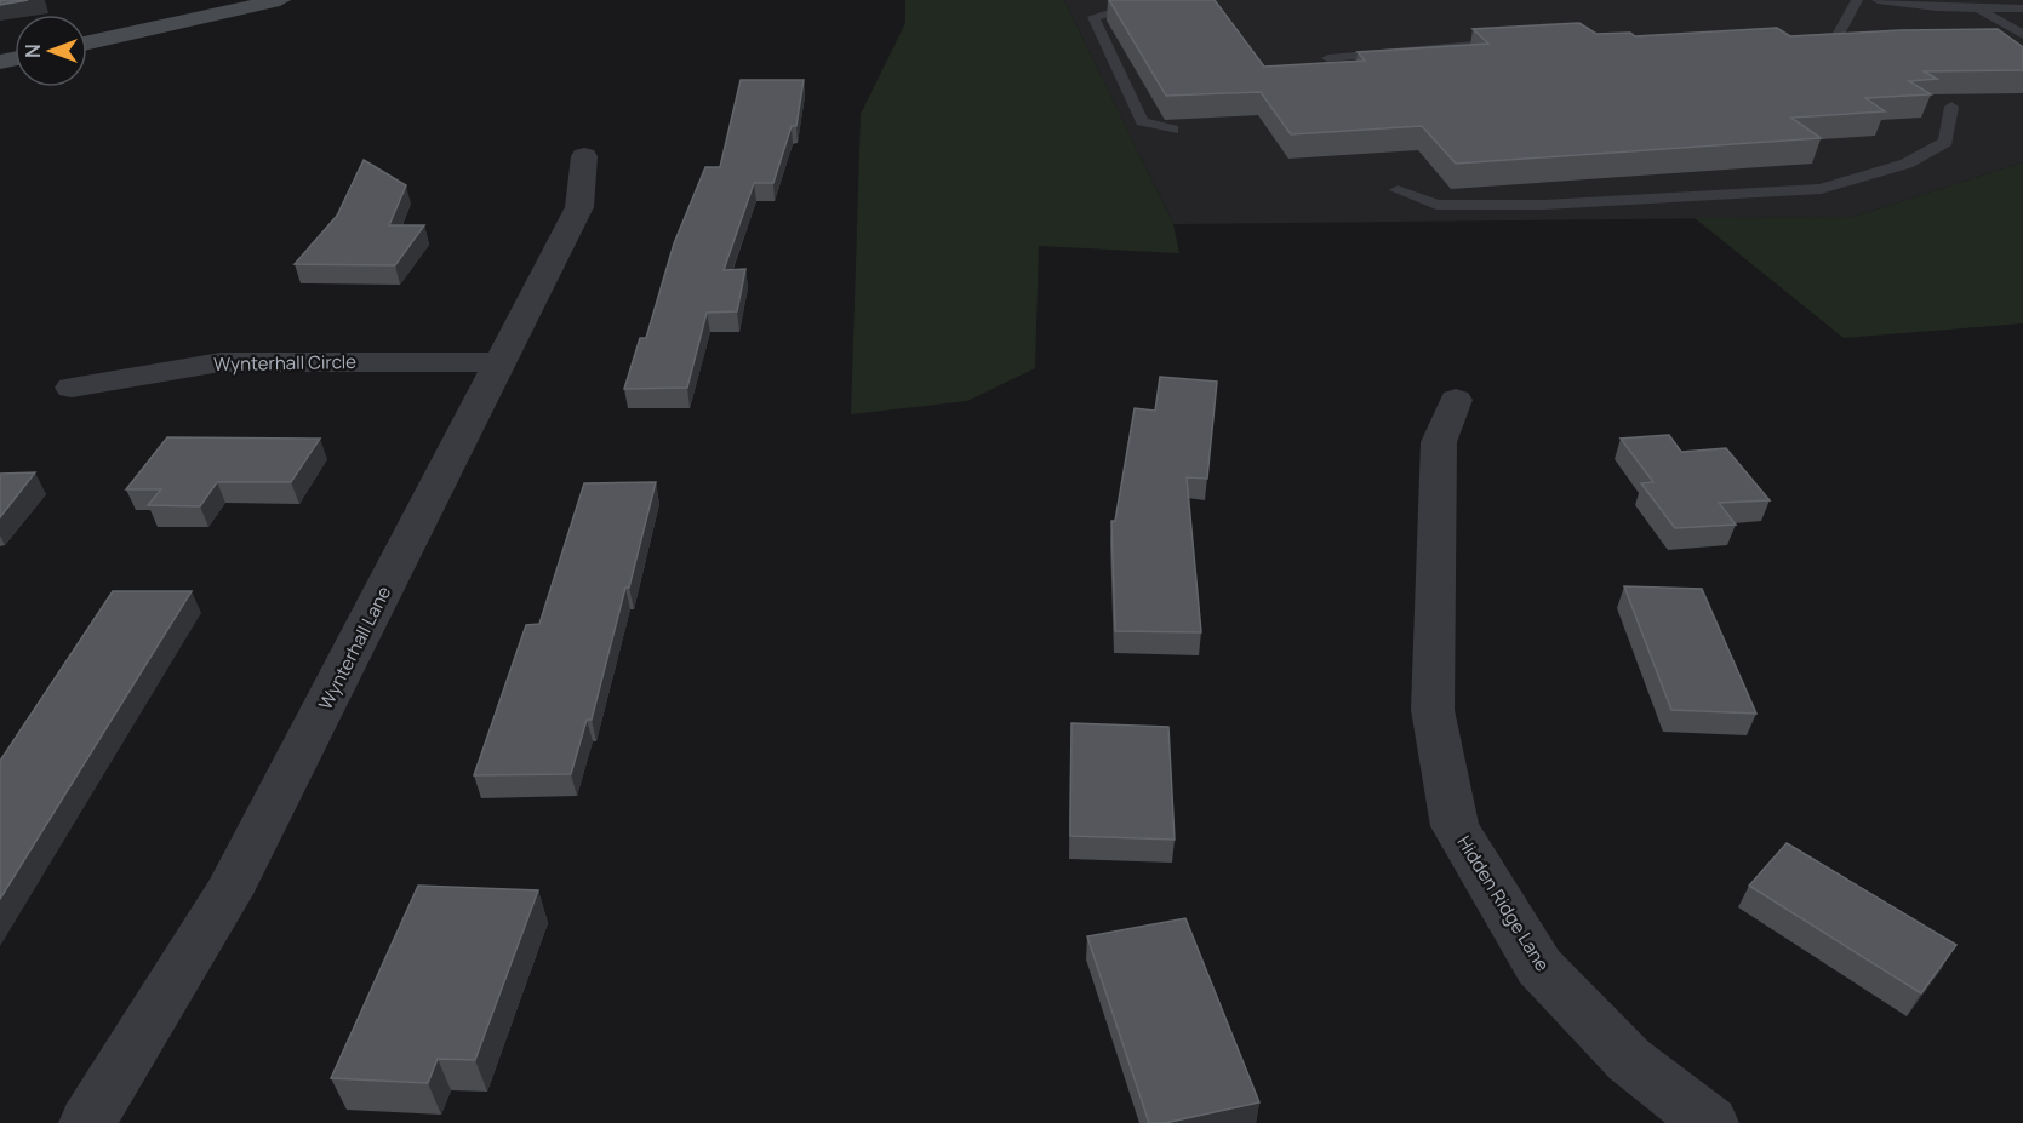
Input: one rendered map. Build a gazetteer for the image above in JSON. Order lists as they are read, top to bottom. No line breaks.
{"streets":{"street":["Wynterhall Circle","Wynterhall Lane","Hidden Ridge Lane"]},"crossings":[["Wynterhall Circle","Wynterhall Lane"]],"north":"left"}
